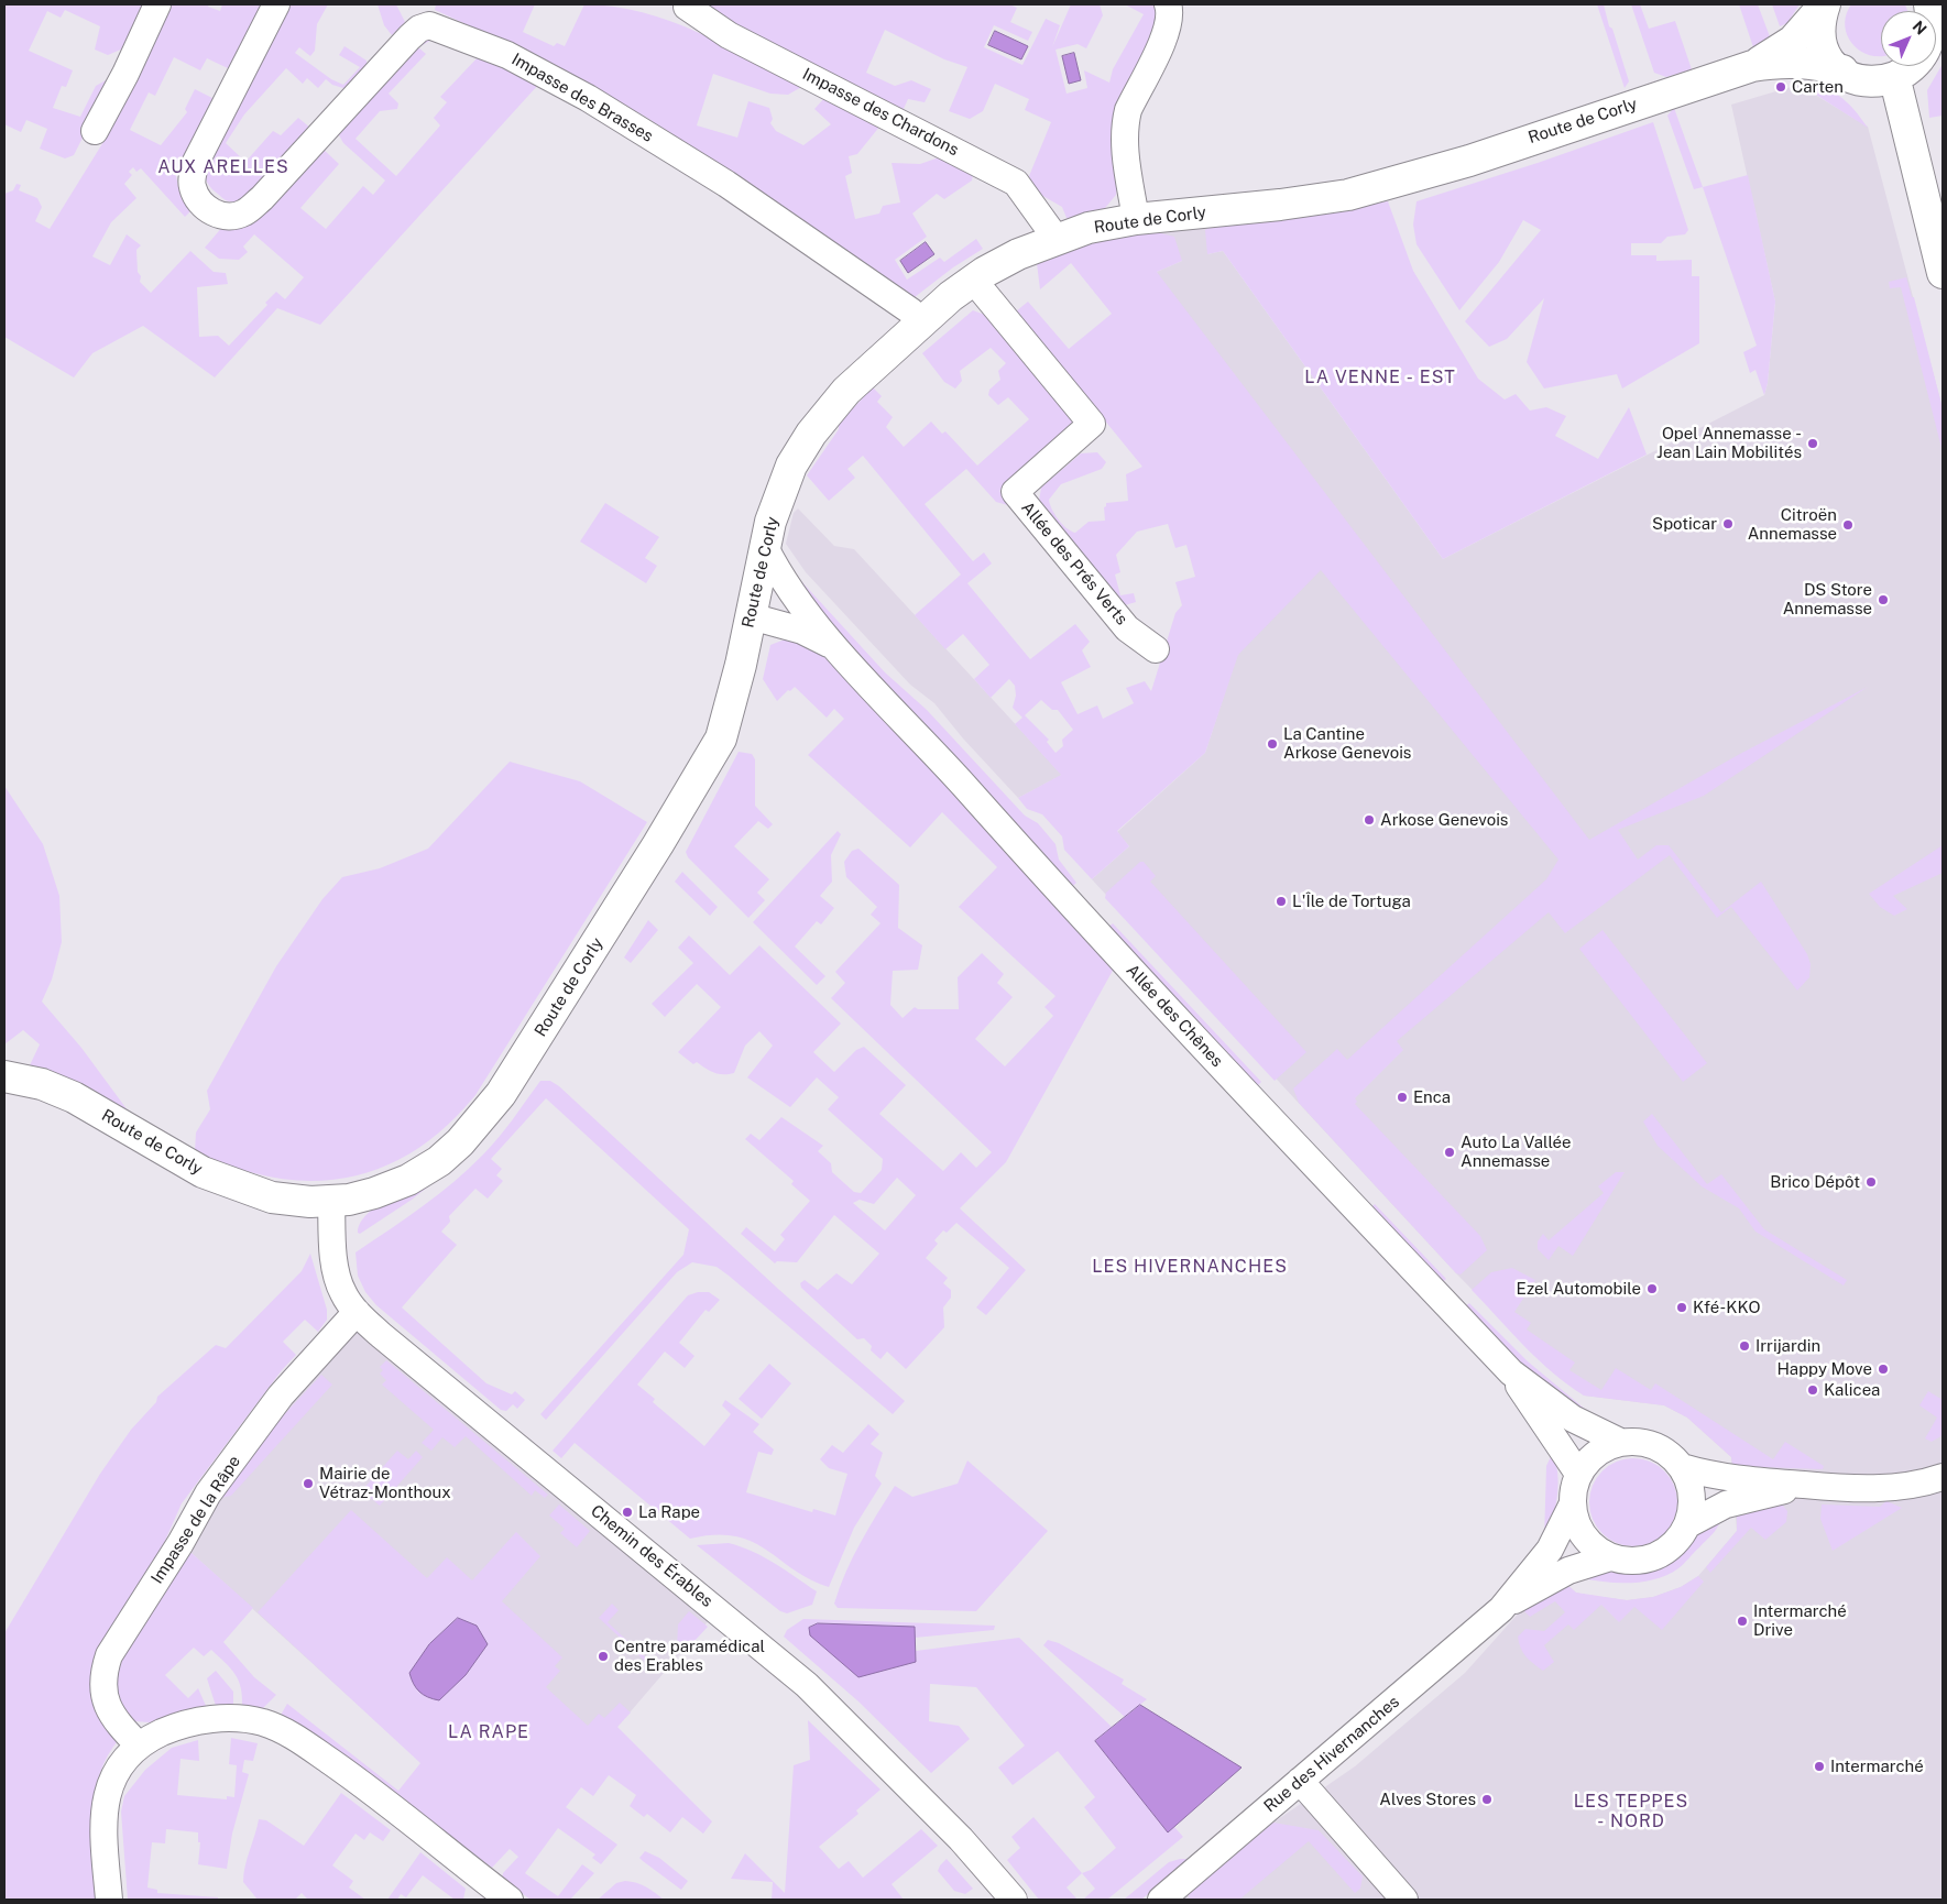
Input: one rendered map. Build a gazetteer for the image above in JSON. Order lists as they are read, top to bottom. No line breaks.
{"streets":{"street":["Impasse des Brasses","Impasse des Chardons","Route de Corly","Allée des Prés Verts","Allée des Chênes","Impasse de la Râpe","Chemin des Érables","Rue des Hivernanches"]},"crossings":[["Impasse des Brasses","Route de Corly"],["Impasse des Chardons","Route de Corly"],["Route de Corly","Allée des Prés Verts"],["Route de Corly","Allée des Chênes"],["Route de Corly","Chemin des Érables"],["Allée des Chênes","Rue des Hivernanches"],["Impasse de la Râpe","Chemin des Érables"]],"districts":["AUX ARELLES","LA VENNE - EST","LES HIVERNANCHES","LA RAPE","LES TEPPES - NORD"],"places":["Carten","Opel Annemasse - Jean Lain Mobilités","Spoticar","Citroën Annemasse","DS Store Annemasse","La Cantine Arkose Genevois","Arkose Genevois","L'Île de Tortuga","Enca","Auto La Vallée Annemasse","Brico Dépôt","Ezel Automobile","Kfé-KKO","Irrijardin","Happy Move","Kalicea","Mairie de Vétraz-Monthoux","La Rape","Intermarché Drive","Centre paramédical des Erables","Intermarché","Alves Stores"],"north":"top right"}
